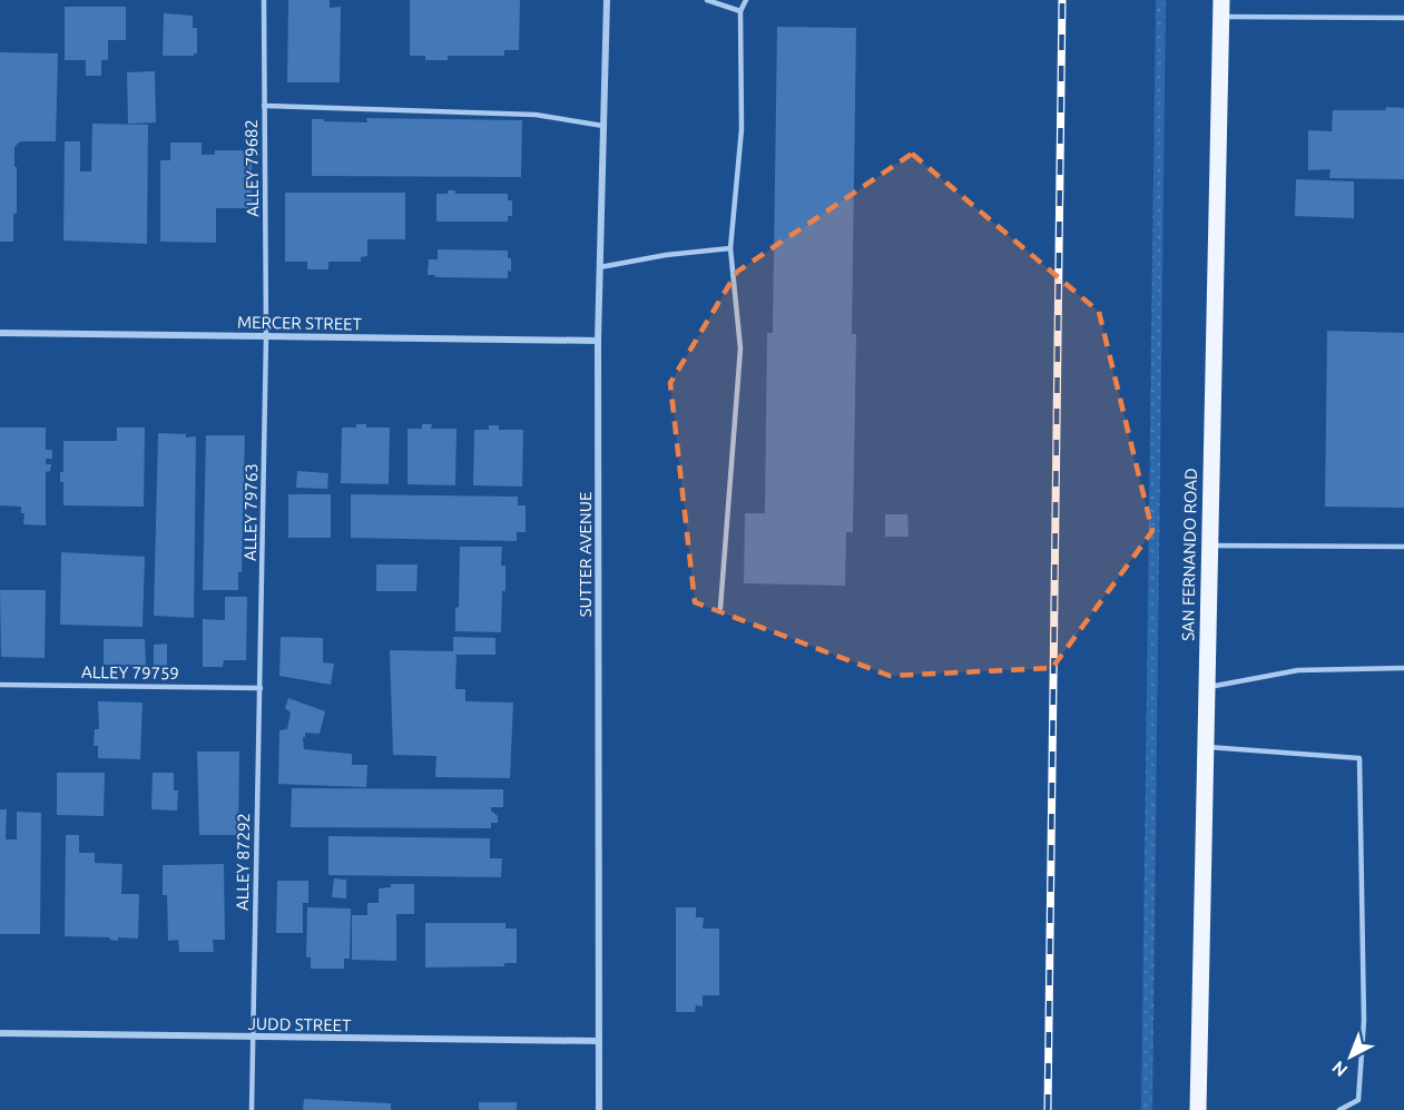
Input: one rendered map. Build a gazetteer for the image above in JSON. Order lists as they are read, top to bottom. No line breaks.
{"streets":{"main road":["SAN FERNANDO ROAD"],"street":["MERCER STREET","SUTTER AVENUE","JUDD STREET"],"lane":["ALLEY 79682","ALLEY 79763","ALLEY 79759","ALLEY 87292"]},"crossings":[["ALLEY 79682","MERCER STREET"],["ALLEY 79682","ALLEY 79763"],["MERCER STREET","ALLEY 79763"],["MERCER STREET","SUTTER AVENUE"],["ALLEY 79763","ALLEY 79759"],["ALLEY 79763","ALLEY 87292"],["SUTTER AVENUE","JUDD STREET"],["ALLEY 79759","ALLEY 87292"],["ALLEY 87292","JUDD STREET"]],"north":"bottom left"}
